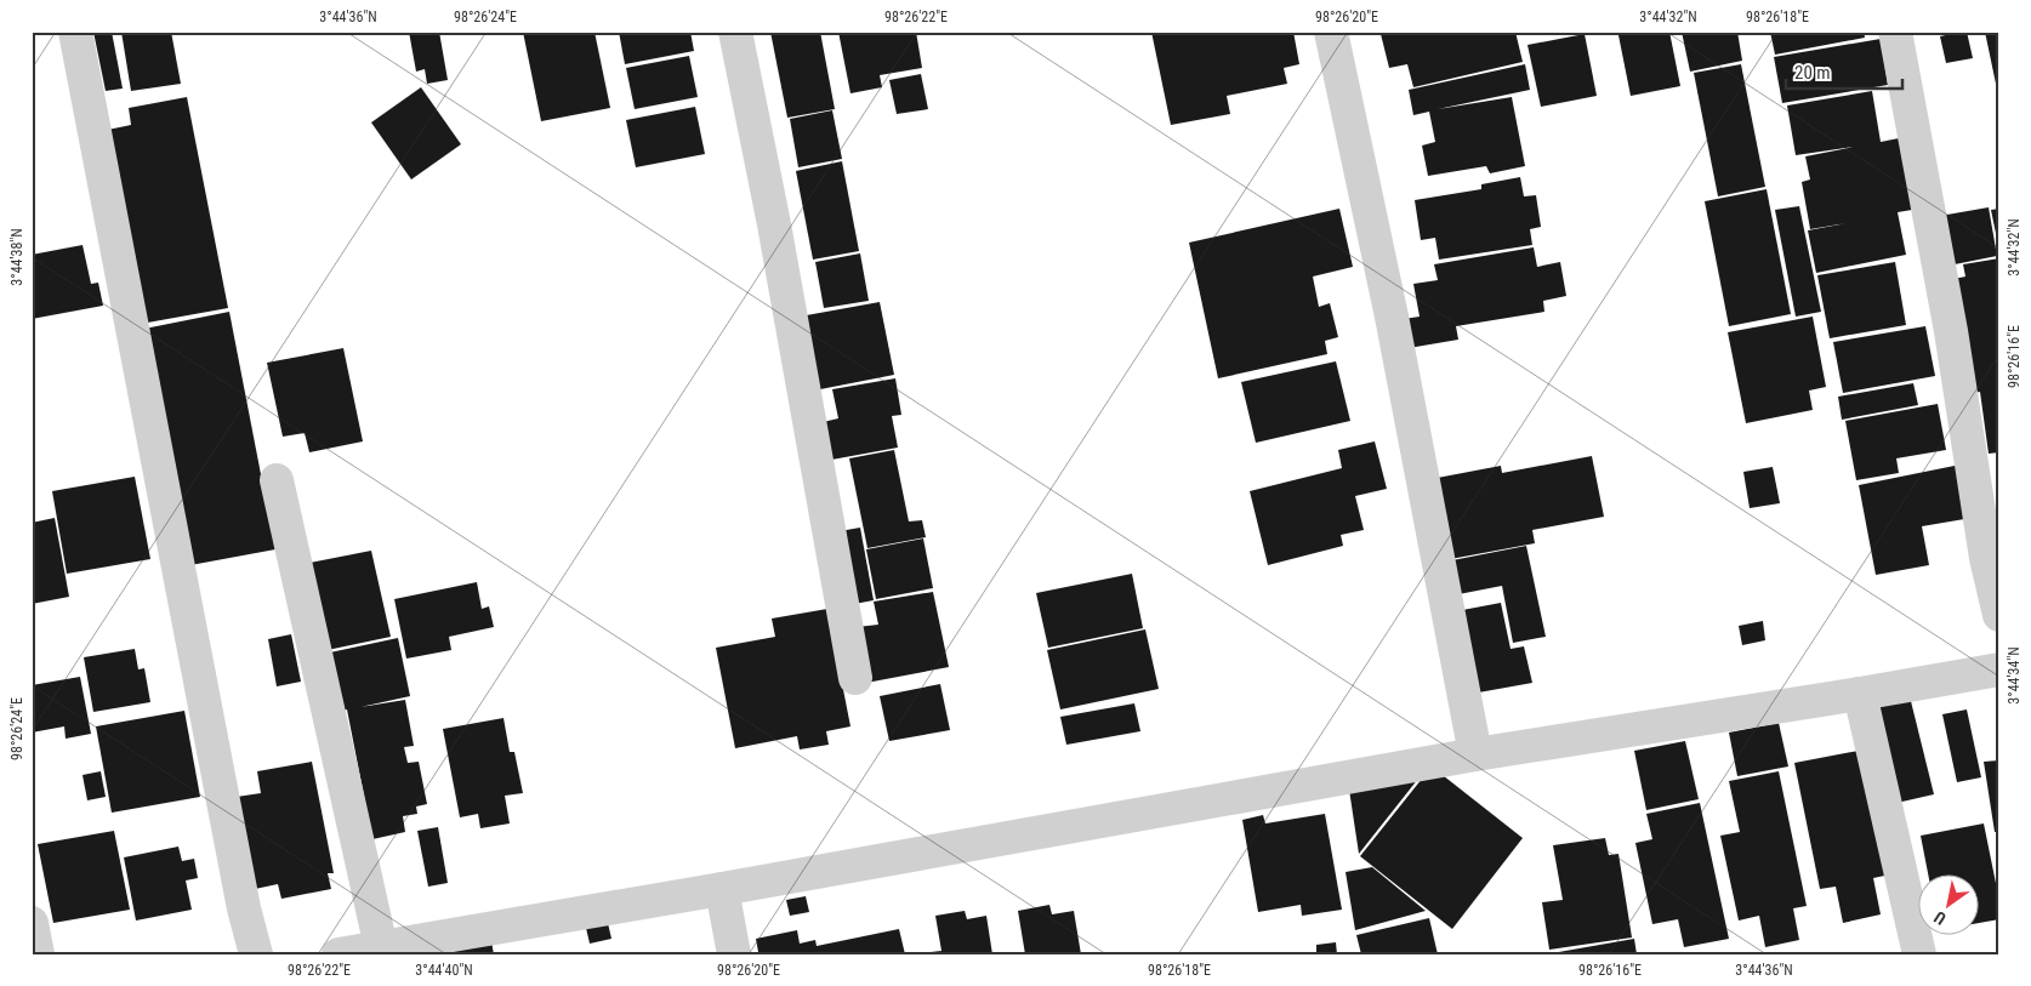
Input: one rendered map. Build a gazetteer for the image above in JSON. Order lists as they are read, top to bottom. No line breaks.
{"scale_bar":"20 m","north":"bottom left","coordinates":["3°44'36\"N","98°26'24\"E","98°26'22\"E","98°26'20\"E","3°44'32\"N","98°26'18\"E","3°44'38\"N","98°26'16\"E","3°44'34\"N","3°44'40\"N"]}
